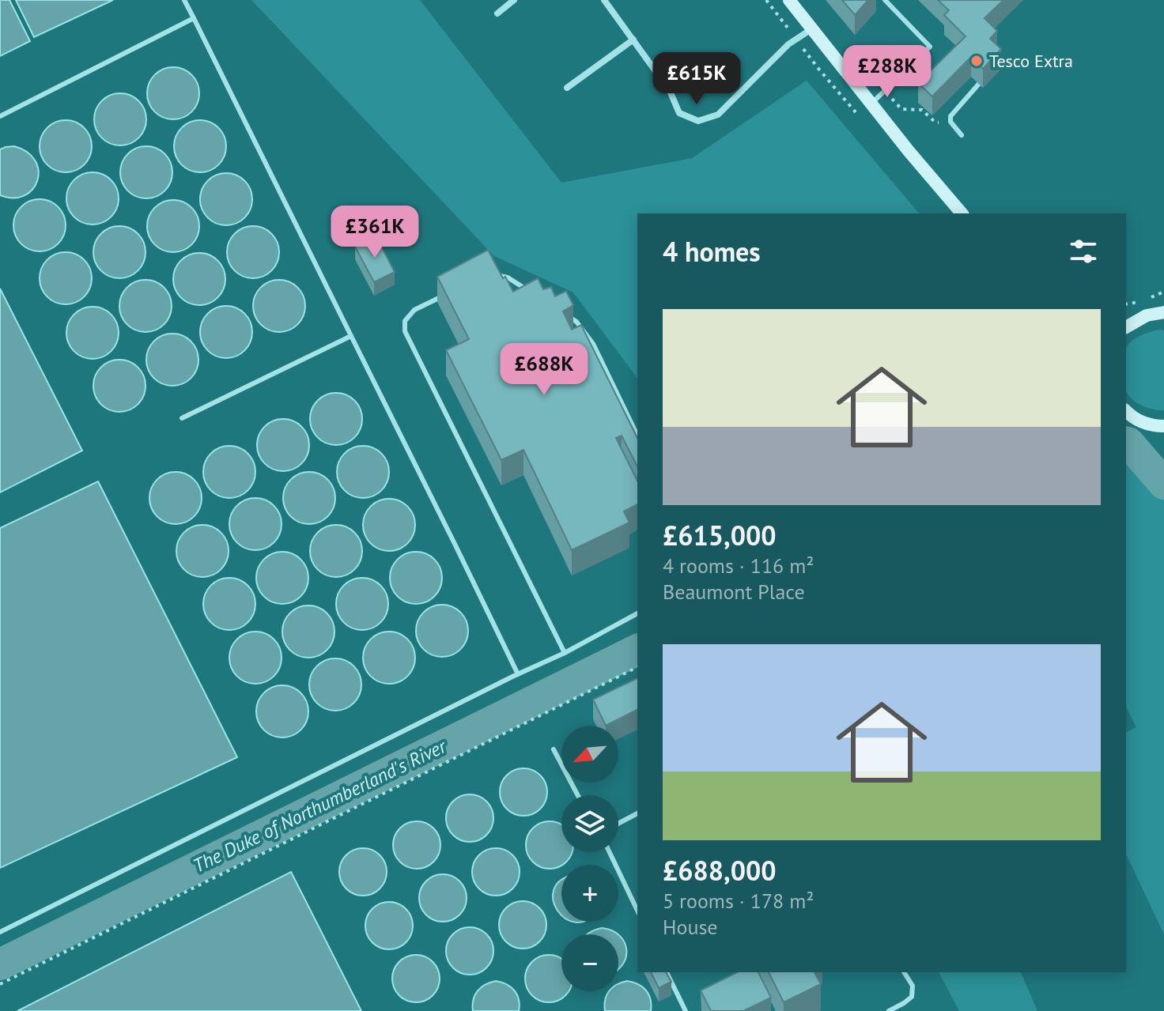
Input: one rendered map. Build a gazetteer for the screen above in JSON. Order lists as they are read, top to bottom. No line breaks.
{"water":["The Duke of Northumberland's River"],"places":["Tesco Extra"],"north":"bottom left","page":{"price":["£288K","£615K","£361K","£688K"],"heading":"4 homes","list":[{"name":"£615,000","note":"4 rooms · 116 m² · Beaumont Place"},{"name":"£688,000","note":"5 rooms · 178 m² · House"}],"map_buttons":["+","−"]}}
